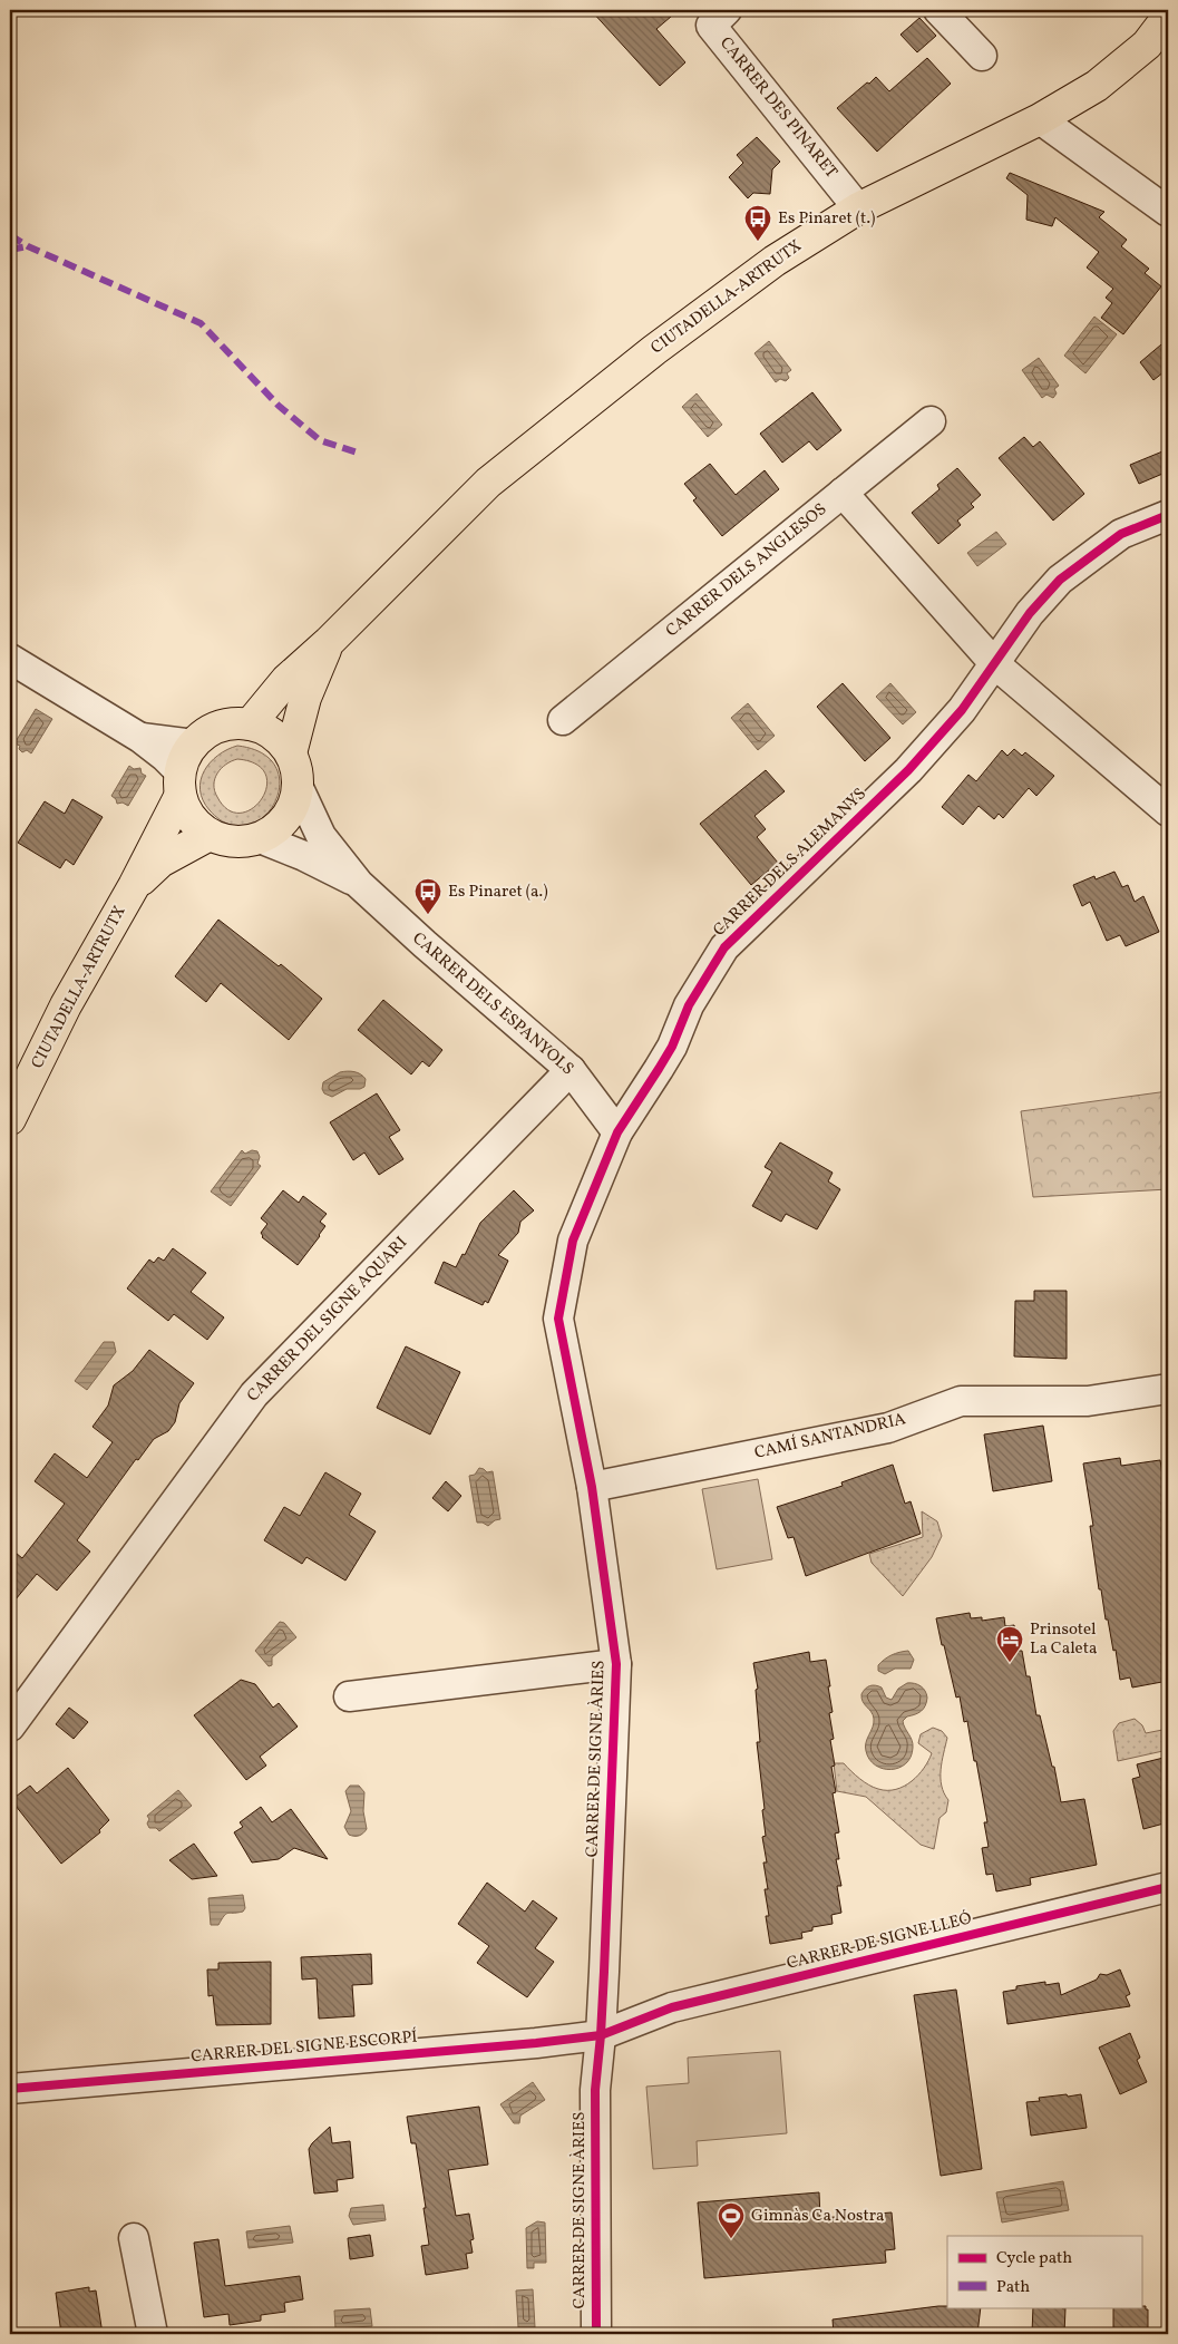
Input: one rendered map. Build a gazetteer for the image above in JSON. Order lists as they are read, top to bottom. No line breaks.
{"streets":{"main road":["CIUTADELLA-ARTRUTX"],"street":["CARRER DES PINARET","CARRER DELS ANGLESOS","CARRER DELS ALEMANYS","CARRER DELS ESPANYOLS","CARRER DEL SIGNE AQUARI","CAMÍ SANTANDRIA","CARRER DE SIGNE ÀRIES","CARRER DE SIGNE LLEÓ","CARRER DEL SIGNE ESCORPÍ"]},"crossings":[["CARRER DES PINARET","CIUTADELLA-ARTRUTX"],["CIUTADELLA-ARTRUTX","CARRER DELS ESPANYOLS"],["CARRER DELS ALEMANYS","CARRER DELS ESPANYOLS"],["CARRER DELS ALEMANYS","CARRER DE SIGNE ÀRIES"],["CARRER DELS ESPANYOLS","CARRER DEL SIGNE AQUARI"],["CARRER DELS ESPANYOLS","CARRER DE SIGNE ÀRIES"],["CAMÍ SANTANDRIA","CARRER DE SIGNE ÀRIES"],["CARRER DE SIGNE ÀRIES","CARRER DE SIGNE LLEÓ"],["CARRER DE SIGNE ÀRIES","CARRER DEL SIGNE ESCORPÍ"],["CARRER DE SIGNE LLEÓ","CARRER DEL SIGNE ESCORPÍ"]],"places":{"bus stop":["Es Pinaret (t.)","Es Pinaret (a.)"],"hotel":["Prinsotel La Caleta"],"sports":["Gimnàs Ca Nostra"]},"legend":["Cycle path","Path"]}
